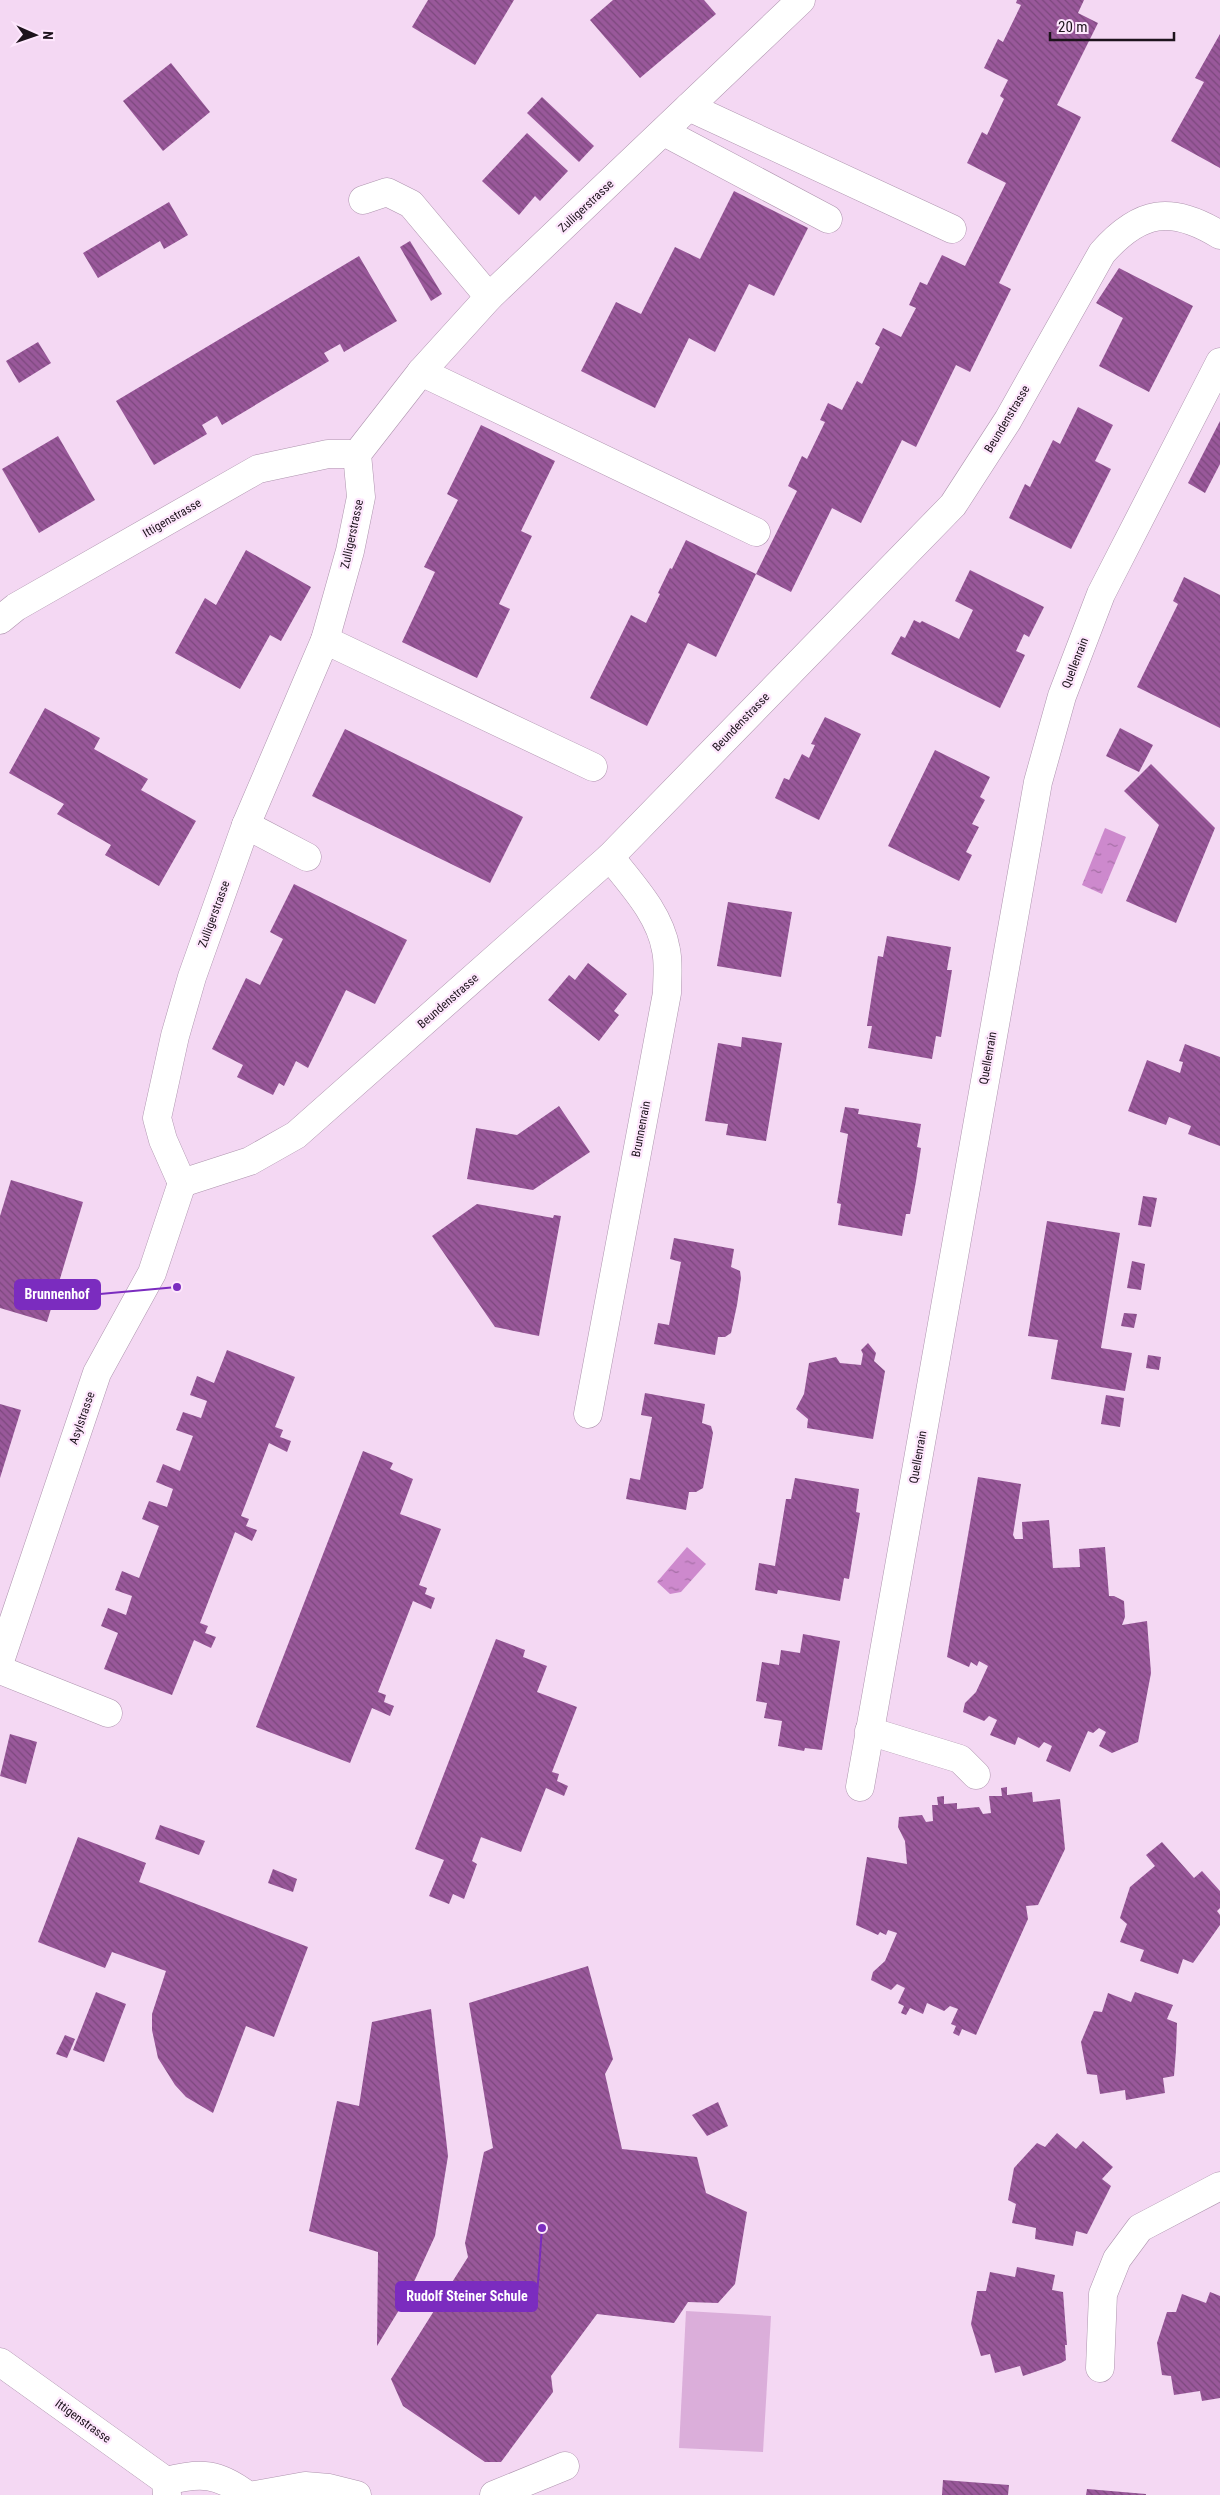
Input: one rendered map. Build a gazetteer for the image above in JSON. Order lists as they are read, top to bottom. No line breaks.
{"streets":{"street":["Zulligerstrasse","Beundenstrasse","Ittigenstrasse","Quellenrain","Brunnenrain","Asylstrasse"]},"crossings":[["Zulligerstrasse","Beundenstrasse"],["Zulligerstrasse","Ittigenstrasse"],["Zulligerstrasse","Asylstrasse"],["Beundenstrasse","Brunnenrain"],["Beundenstrasse","Asylstrasse"]],"places":["Brunnenhof","Rudolf Steiner Schule"],"scale_bar":"20 m","north":"right"}
